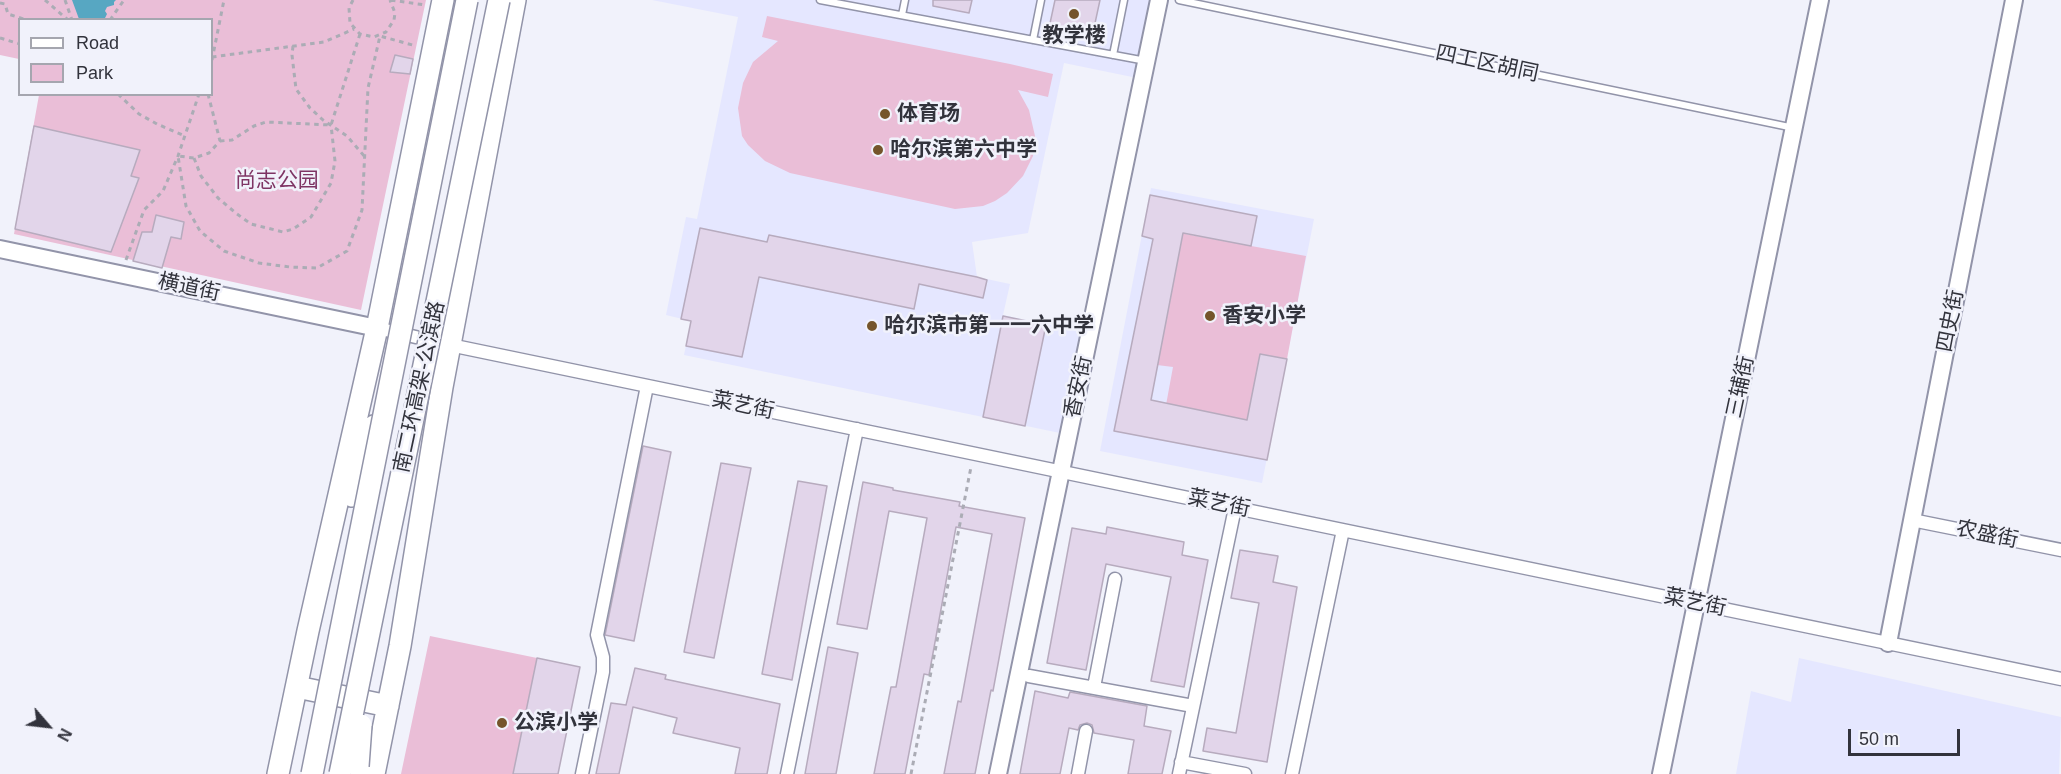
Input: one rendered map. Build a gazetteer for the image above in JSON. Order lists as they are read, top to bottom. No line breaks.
{"streets":{"highway":["南二环高架-公滨路"],"street":["横道街","四史街","香安街","三辅街","菜艺街","农盛街"],"lane":["四工区胡同"]},"crossings":[["四工区胡同","三辅街"],["横道街","菜艺街"],["四史街","菜艺街"],["四史街","农盛街"],["香安街","菜艺街"],["三辅街","菜艺街"]],"parks":["尚志公园"],"places":["教学楼","体育场","哈尔滨第六中学","香安小学","哈尔滨市第一一六中学","公滨小学"],"legend":["Road","Park"],"scale_bar":"50 m","north":"bottom right"}
